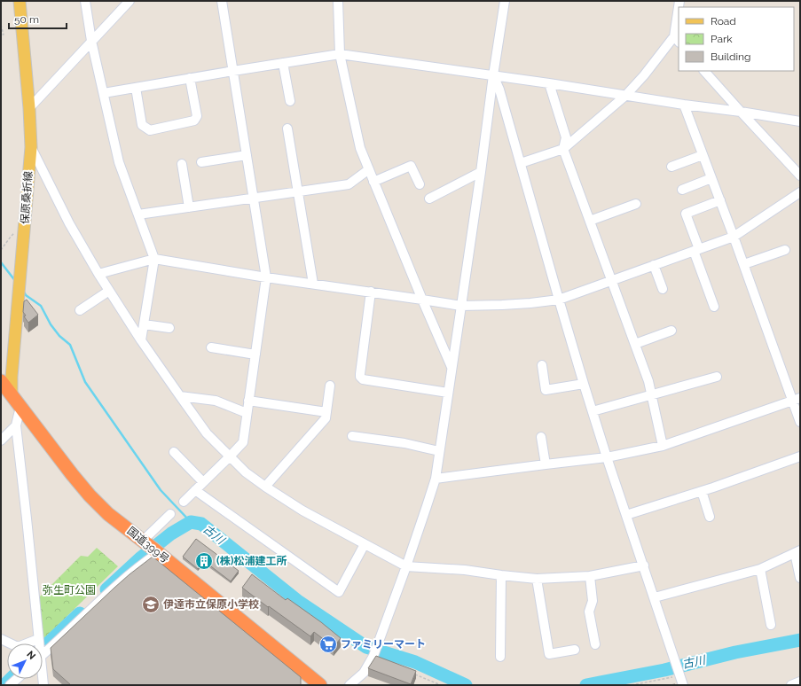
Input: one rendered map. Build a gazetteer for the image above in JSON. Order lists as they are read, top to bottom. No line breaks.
{"streets":{"highway":["国道399号"],"main road":["保原桑折線"]},"crossings":[["保原桑折線","国道399号"]],"water":["古川"],"parks":["弥生町公園"],"places":{"building":["(株)松浦建工所"],"school or university":["伊達市立保原小学校"],"supermarket":["ファミリーマート"]},"legend":["Road","Park","Building"],"scale_bar":"50 m","north":"top right"}
